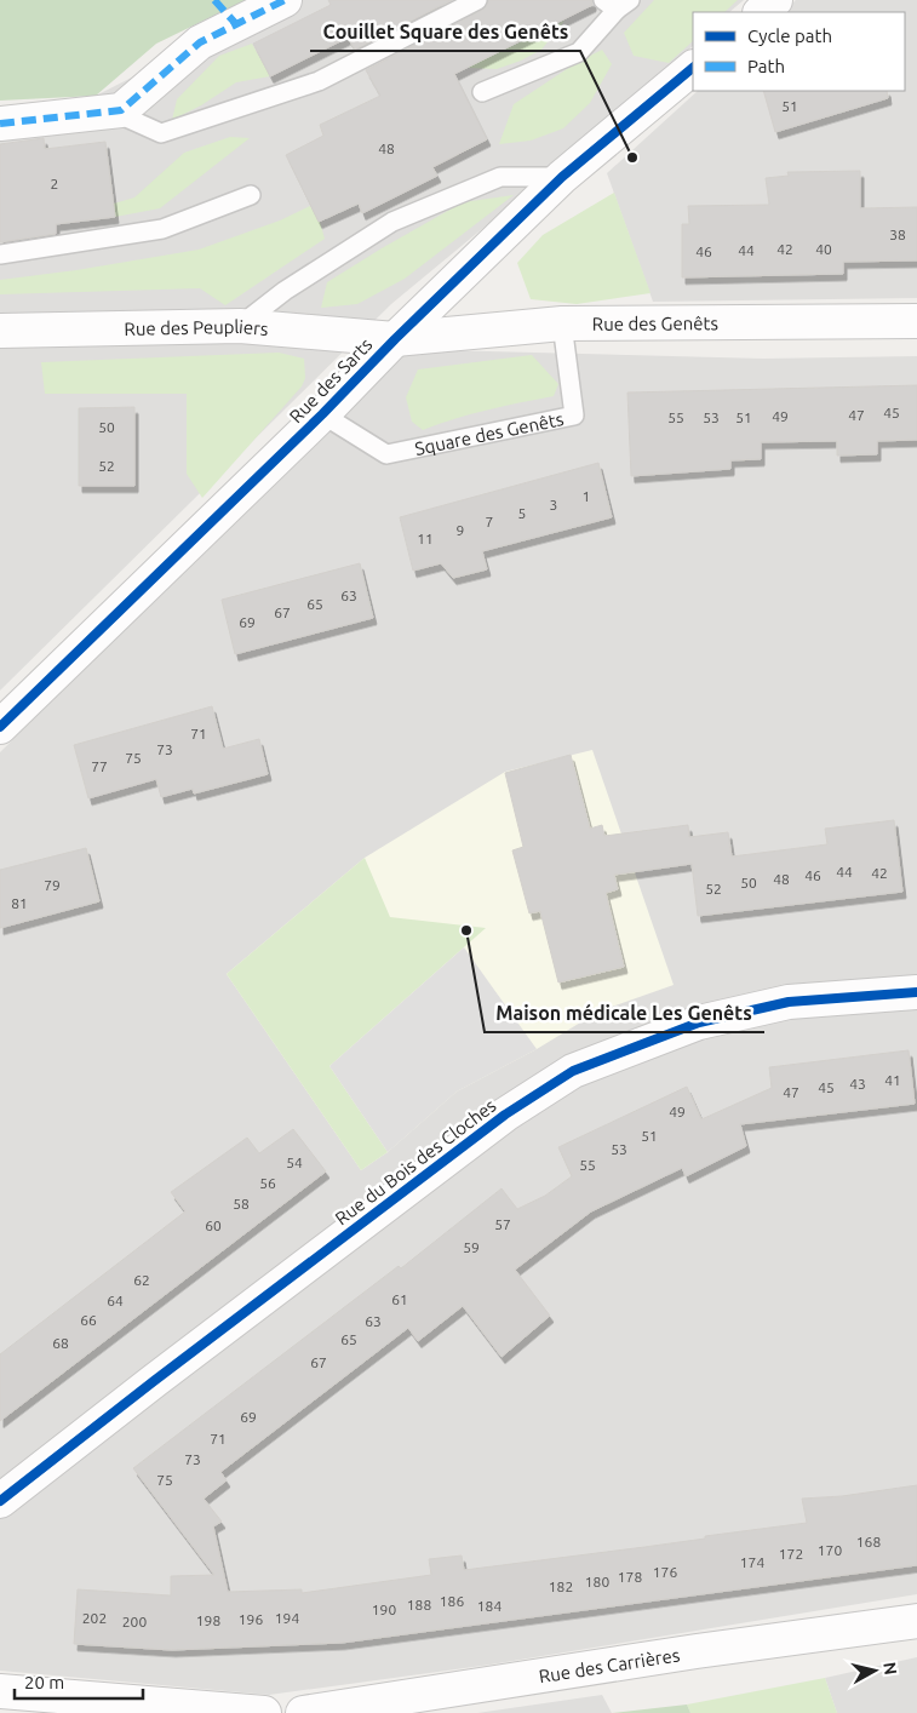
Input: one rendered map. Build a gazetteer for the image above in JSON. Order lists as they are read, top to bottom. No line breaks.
{"streets":{"street":["Rue des Genêts","Rue des Peupliers","Rue des Sarts","Rue du Bois des Cloches","Rue des Carrières"],"lane":["Square des Genêts"]},"crossings":[["Rue des Genêts","Rue des Peupliers"],["Rue des Genêts","Rue des Sarts"],["Rue des Genêts","Square des Genêts"],["Rue des Peupliers","Rue des Sarts"],["Rue des Sarts","Square des Genêts"]],"places":["Couillet Square des Genêts","Maison médicale Les Genêts"],"house_numbers":["51","48","2","38","42","40","44","46","45","47","49","55","53","51","50","52","1","3","5","7","9","11","63","65","67","69","71","73","75","77","44","42","46","48","50","79","52","81","41","43","45","47","49","51","53","54","55","56","58","57","60","59","62","61","64","66","63","65","68","67","69","71","73","75","168","170","172","174","176","178","180","182","186","188","184","190","202","194","196","198","200"],"legend":["Cycle path","Path"],"scale_bar":"20 m","north":"right"}
